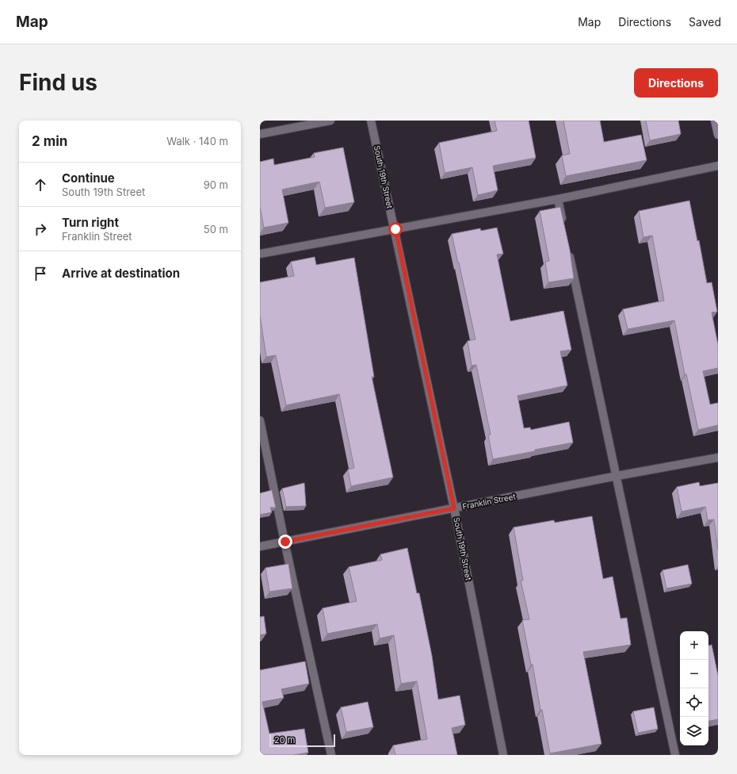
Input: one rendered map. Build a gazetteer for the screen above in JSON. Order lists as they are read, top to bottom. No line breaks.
{"streets":{"street":["South 19th Street","Franklin Street"]},"crossings":[["South 19th Street","Franklin Street"]],"scale_bar":"20 m","page":{"header":"Map","nav":["Map","Directions","Saved"],"buttons":"Directions","title":"Find us","heading":["2 min","Walk · 140 m"],"list":[["Continue","South 19th Street","90 m"],["Turn right","Franklin Street","50 m"],"Arrive at destination"],"map_buttons":["+","−"],"scale":"20 m"}}
